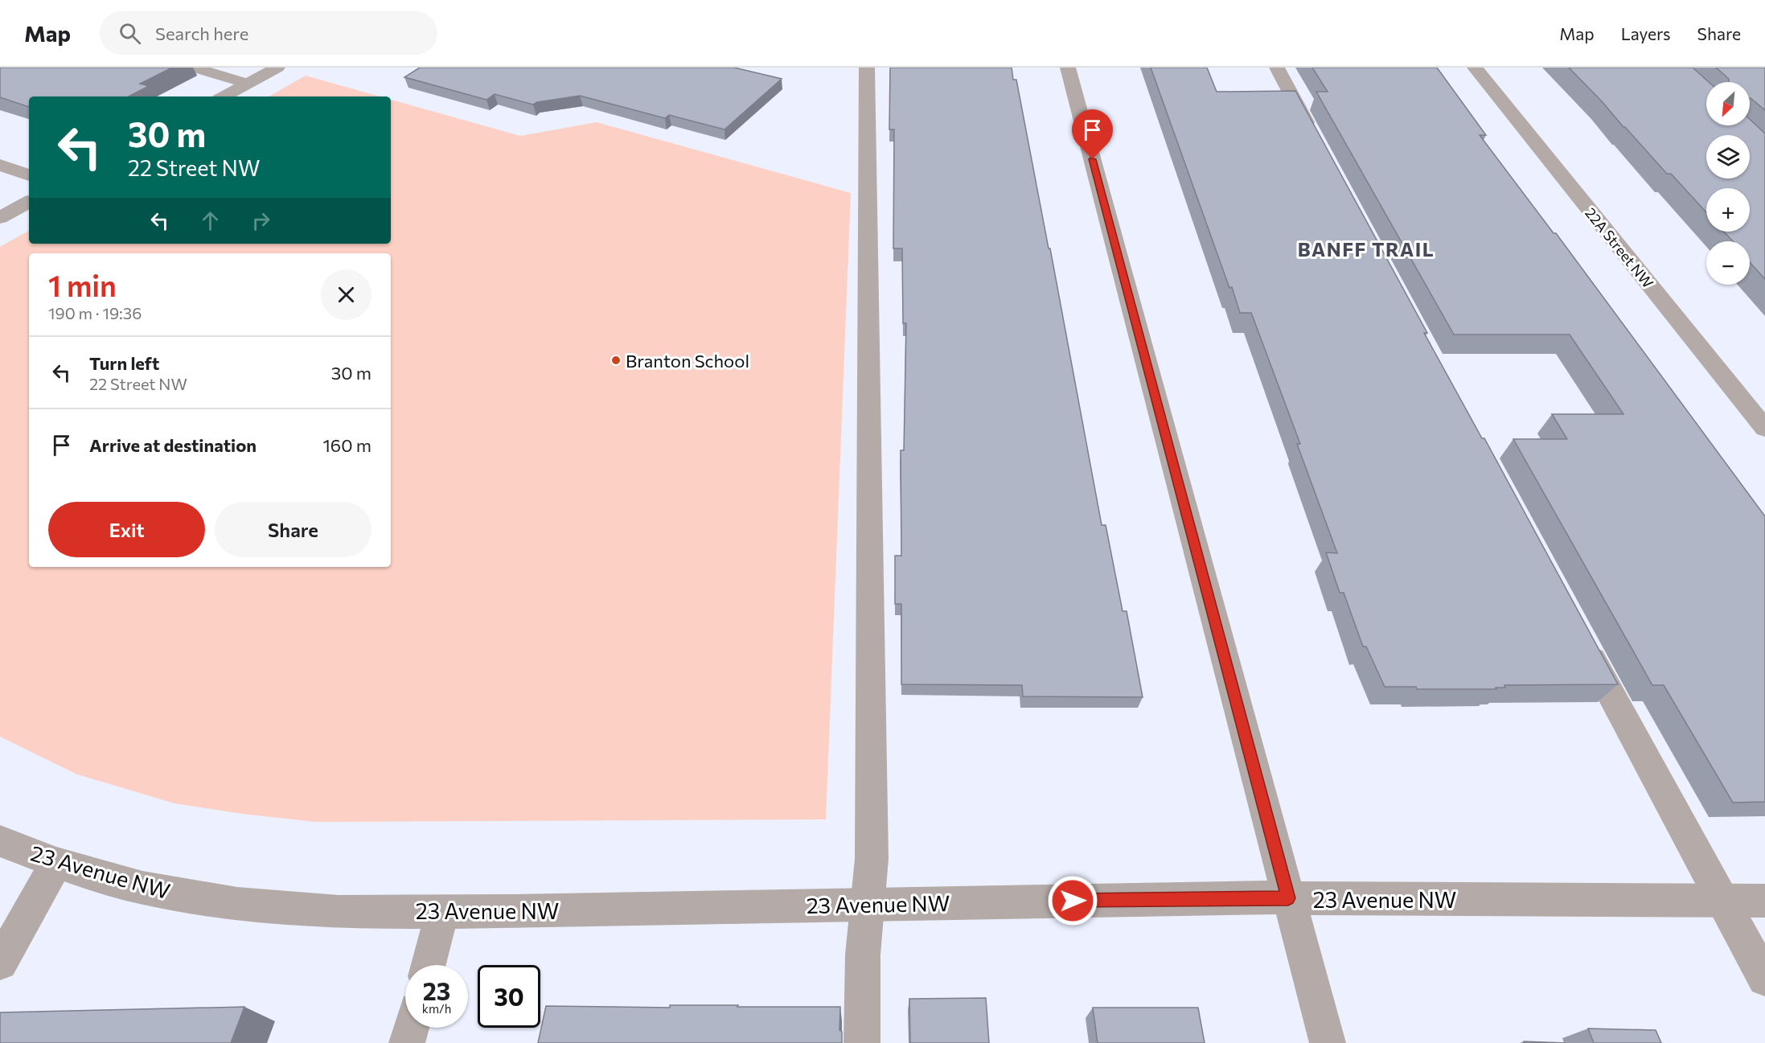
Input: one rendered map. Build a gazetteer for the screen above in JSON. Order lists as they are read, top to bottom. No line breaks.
{"streets":{"street":["22A Street NW","23 Avenue NW"]},"districts":["BANFF TRAIL"],"places":["Branton School"],"north":"bottom left","page":{"header":"Map","search":"Search here","nav":["Map","Layers","Share"],"map_buttons":["+","−"],"turn":["30 m","22 Street NW"],"heading":["1 min","190 m · 19:36"],"list":[{"name":"Turn left","note":"22 Street NW","value":"30 m"},{"name":"Arrive at destination","value":"160 m"}],"buttons":["Exit","Share"],"speed":"23 km/h","limit":"30"}}
